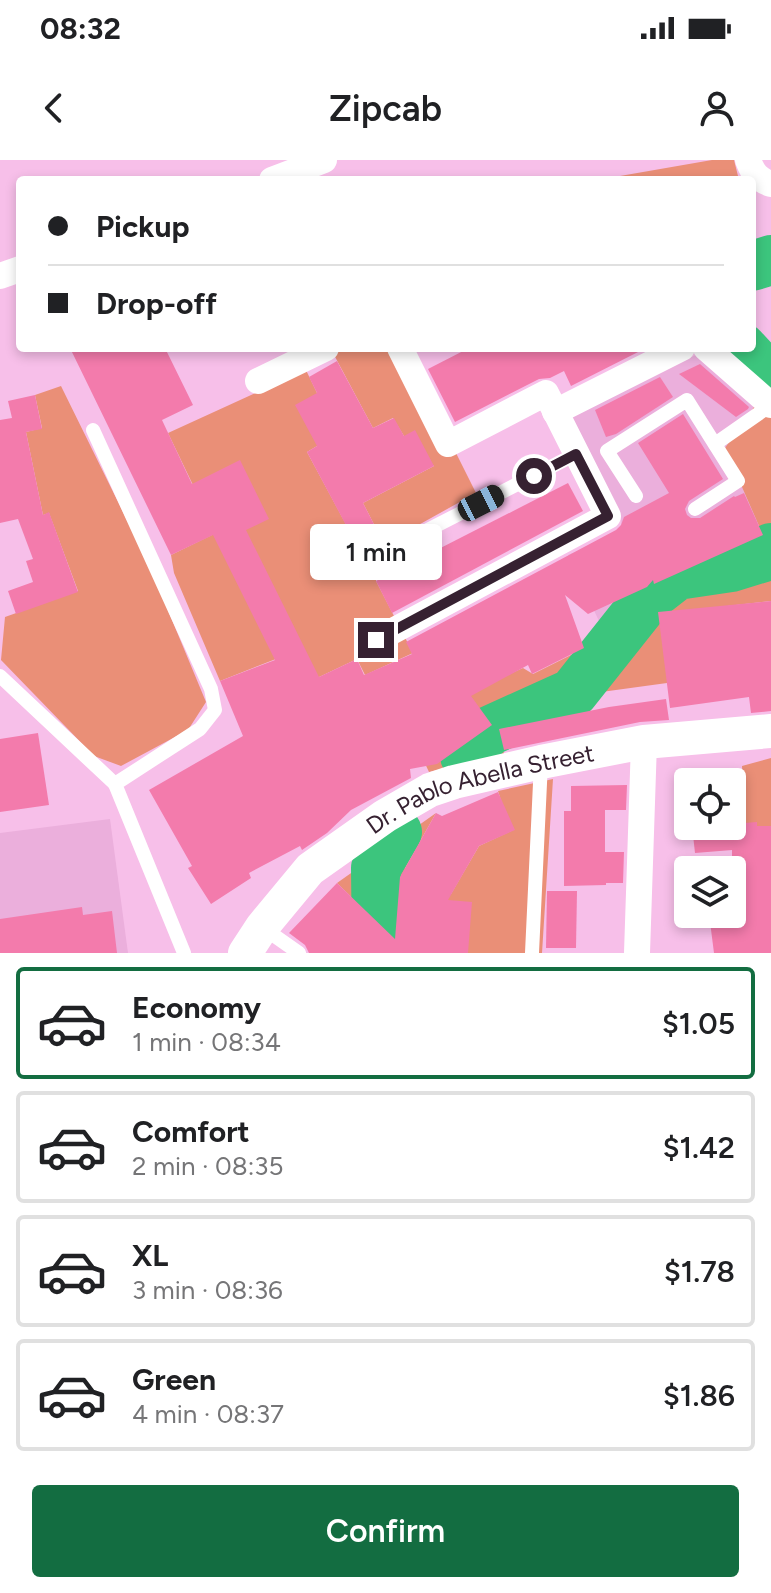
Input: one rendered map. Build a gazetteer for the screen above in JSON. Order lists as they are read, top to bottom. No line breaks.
{"streets":{"street":["Dr. Pablo Abella Street"]},"page":{"status":"08:32","header":"Zipcab","banner":["Pickup","Drop-off"],"bubble":"1 min","list":[{"name":"Economy","note":"1 min · 08:34","value":"$1.05"},{"name":"Comfort","note":"2 min · 08:35","value":"$1.42"},{"name":"XL","note":"3 min · 08:36","value":"$1.78"},{"name":"Green","note":"4 min · 08:37","value":"$1.86"}],"buttons":"Confirm"}}
